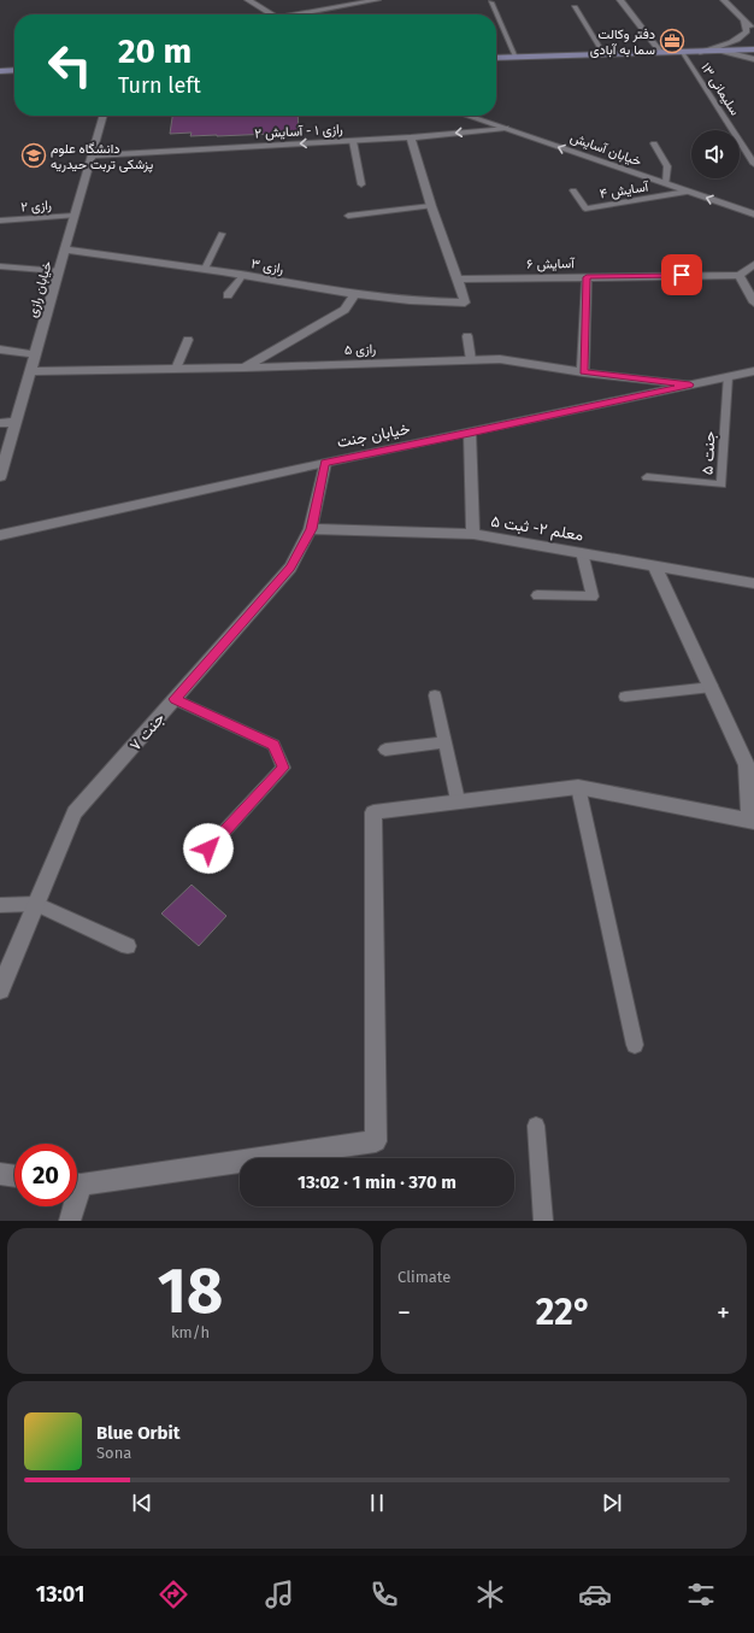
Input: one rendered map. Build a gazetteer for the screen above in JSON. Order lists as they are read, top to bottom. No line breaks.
{"streets":{"street":["رازی ۱ - آسایش ۲","خیابان آسایش","آسایش ۶","رازی ۳","خیابان رازی","رازی ۵","خیابان جنت","معلم ۲- ثبت ۵","جنت ۷"],"lane":["سلیمانی ۱۳","آسایش ۴","رازی ۲","جنت ۵"]},"crossings":[["رازی ۱ - آسایش ۲","خیابان آسایش"],["رازی ۱ - آسایش ۲","خیابان رازی"],["خیابان آسایش","آسایش ۴"],["رازی ۲","خیابان رازی"],["آسایش ۶","رازی ۳"],["رازی ۳","خیابان رازی"],["خیابان رازی","رازی ۵"],["رازی ۵","خیابان جنت"],["خیابان جنت","جنت ۵"],["خیابان جنت","جنت ۷"],["معلم ۲- ثبت ۵","جنت ۷"]],"one_way":["رازی ۱ - آسایش ۲","خیابان آسایش"],"places":{"office":["دفتر وکالت سما به آبادی"],"school or university":["دانشگاه علوم پزشکی تربت حیدریه"]},"page":{"turn":["20 m","Turn left"],"limit":"20","trip":"13:02 · 1 min · 370 m","tile":[["18","km/h"],"Climate"],"heat":["−","22°","+"],"song":["Blue Orbit","Sona"],"tabs":"13:01"}}
